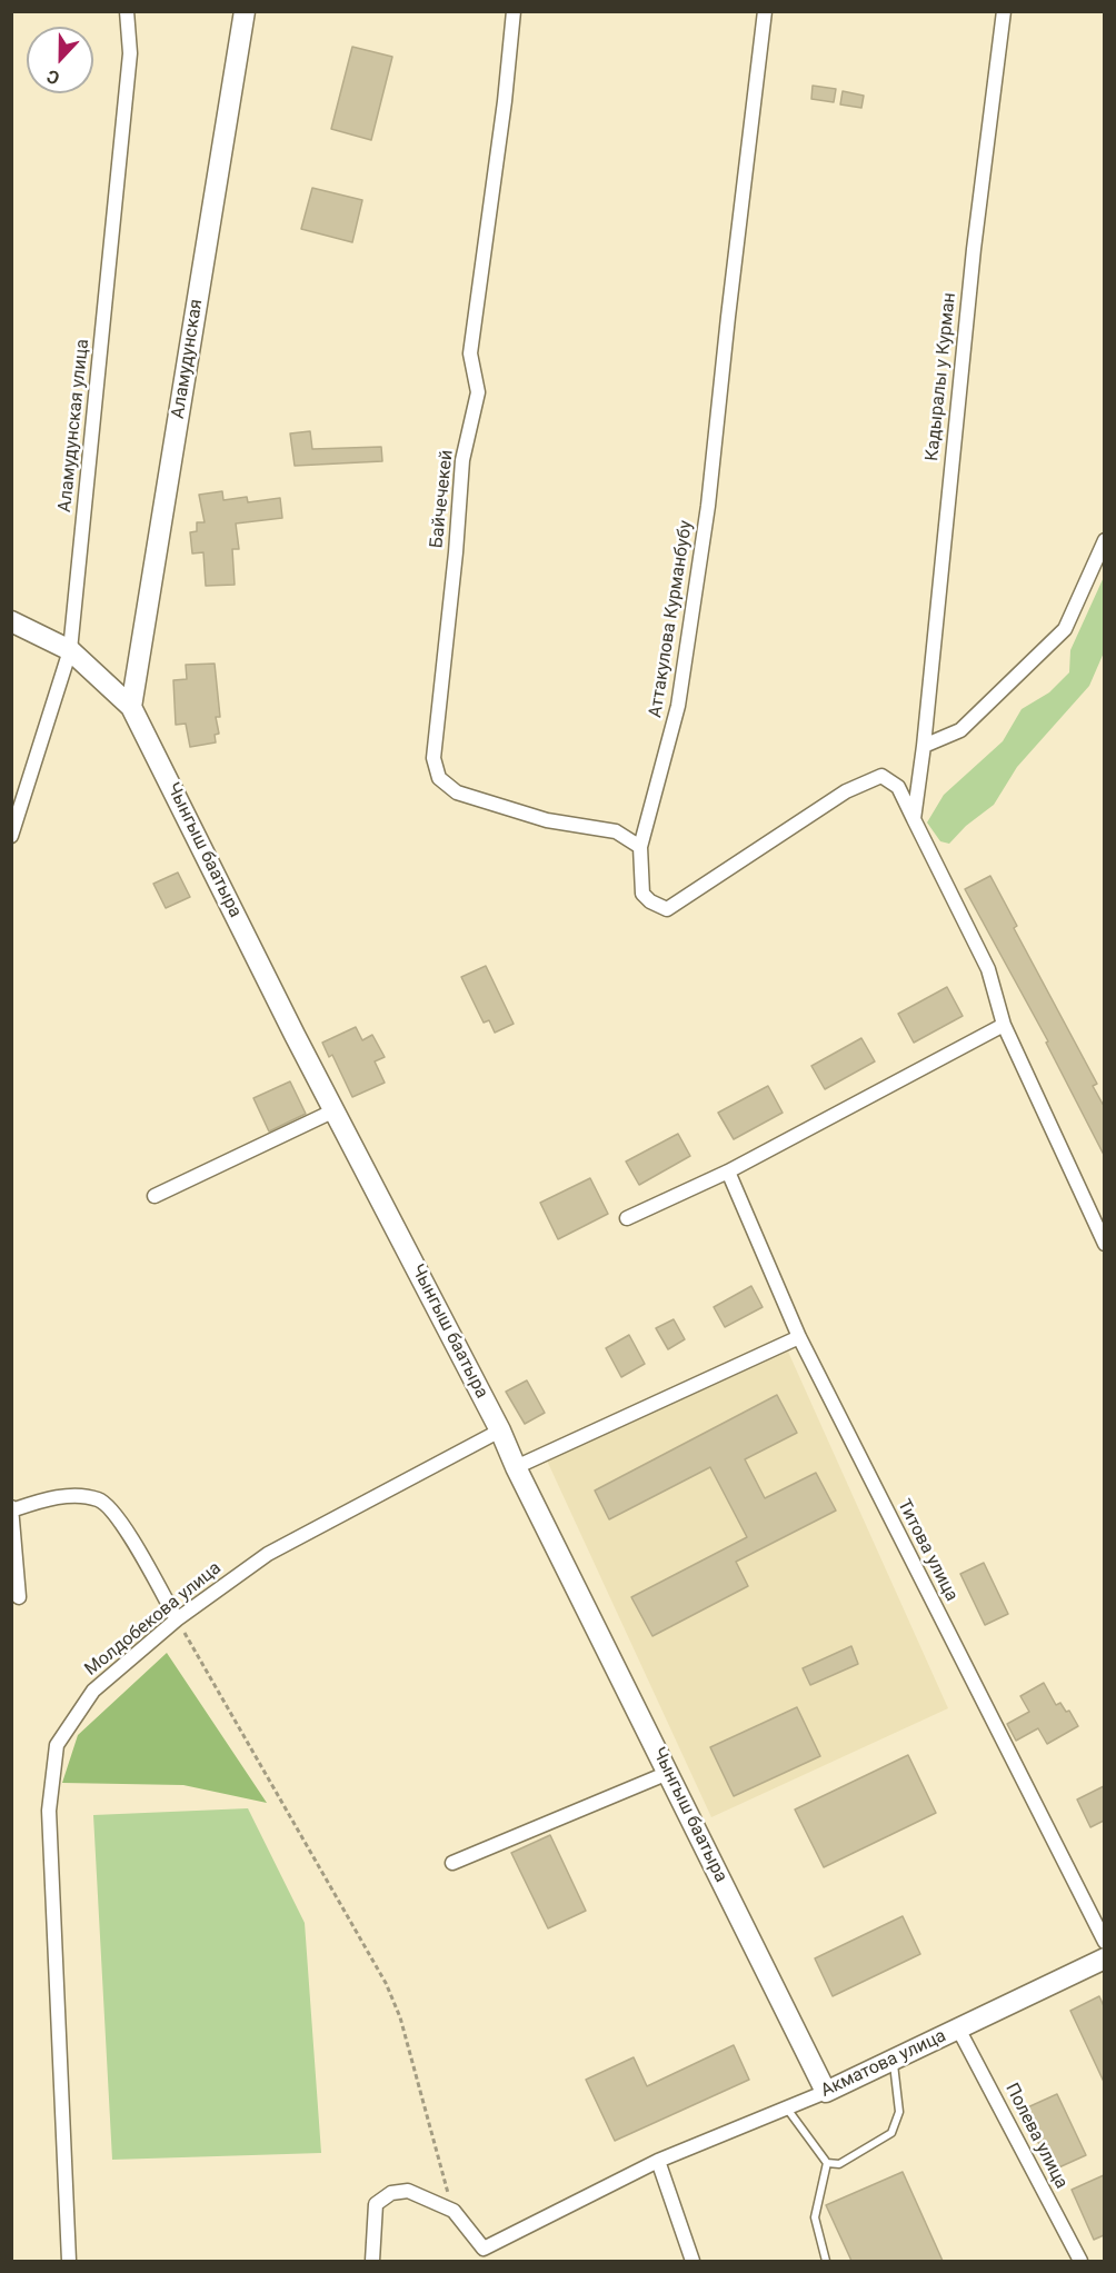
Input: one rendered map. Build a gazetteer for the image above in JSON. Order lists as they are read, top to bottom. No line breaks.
{"streets":{"main road":["Аламудунская","Чынгыш баатыра","Акматова улица"],"street":["Кадыралы у Курман","Аламудунская улица","Байчечекей","Аттакулова Курманбубу","Титова улица","Молдобекова улица","Полева улица"]},"crossings":[["Аламудунская","Чынгыш баатыра"],["Кадыралы у Курман","Аттакулова Курманбубу"],["Аламудунская улица","Чынгыш баатыра"],["Байчечекей","Аттакулова Курманбубу"],["Чынгыш баатыра","Молдобекова улица"],["Чынгыш баатыра","Акматова улица"],["Акматова улица","Полева улица"]],"north":"bottom"}
